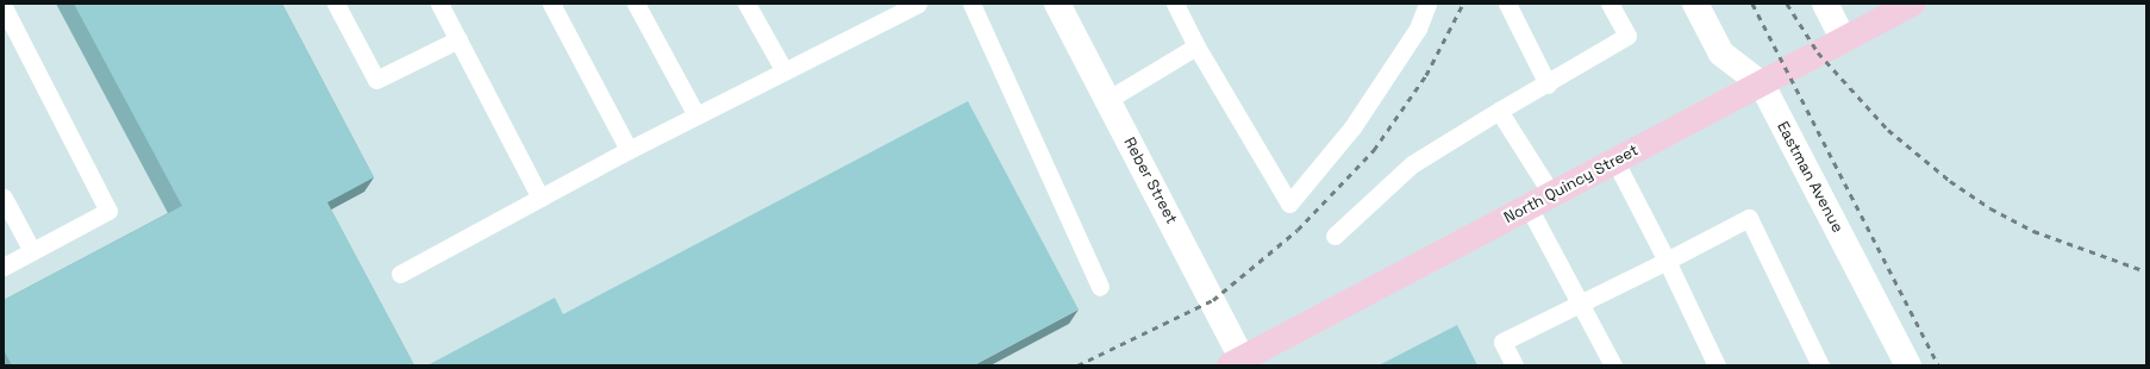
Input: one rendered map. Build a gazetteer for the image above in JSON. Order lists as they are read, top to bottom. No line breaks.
{"streets":{"street":["Eastman Avenue","Reber Street","North Quincy Street"]},"crossings":[["Eastman Avenue","North Quincy Street"],["Reber Street","North Quincy Street"]]}
